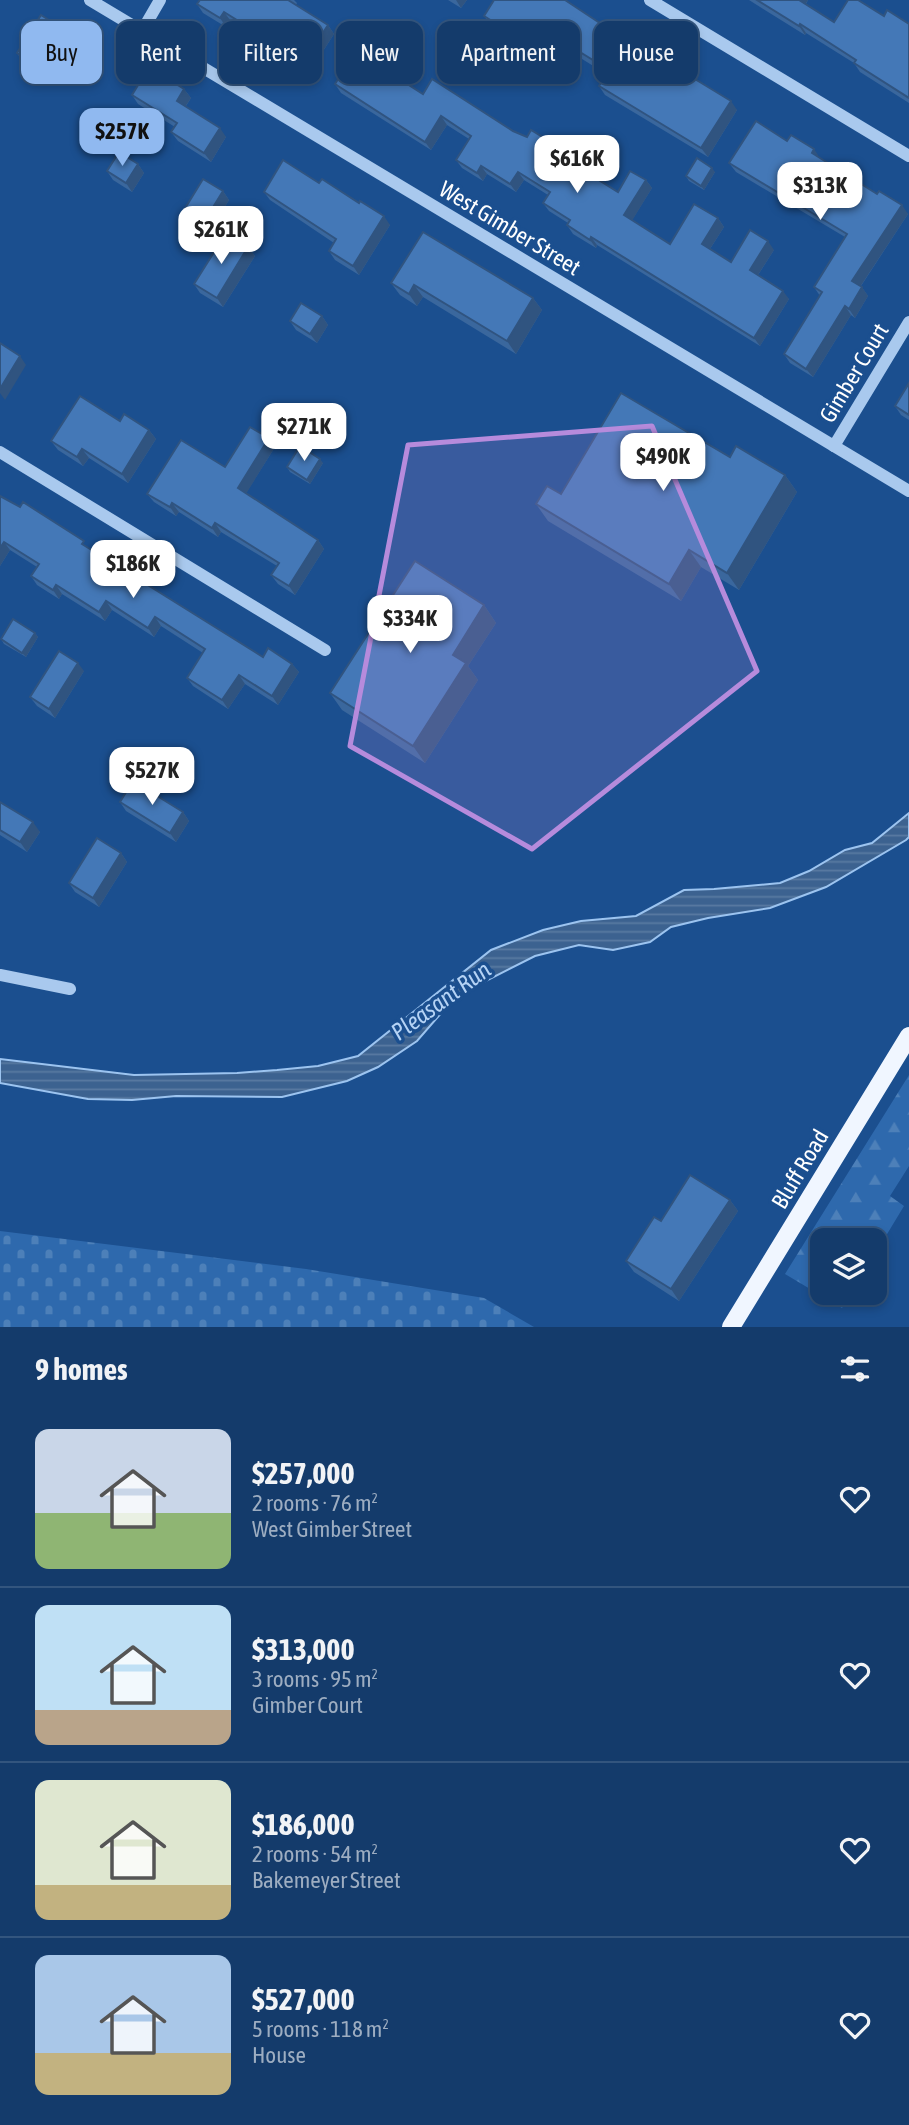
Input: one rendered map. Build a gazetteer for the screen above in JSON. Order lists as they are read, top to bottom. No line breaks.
{"streets":{"main road":["Bluff Road"],"street":["West Gimber Street","Gimber Court"]},"crossings":[["West Gimber Street","Gimber Court"]],"water":["Pleasant Run"],"page":{"chip":["Buy","Rent","Filters","New","Apartment","House"],"price":["$257K","$616K","$313K","$261K","$271K","$490K","$186K","$334K","$527K"],"heading":"9 homes","list":[{"name":"$257,000","note":"2 rooms · 76 m² · West Gimber Street"},{"name":"$313,000","note":"3 rooms · 95 m² · Gimber Court"},{"name":"$186,000","note":"2 rooms · 54 m² · Bakemeyer Street"},{"name":"$527,000","note":"5 rooms · 118 m² · House"}]}}
